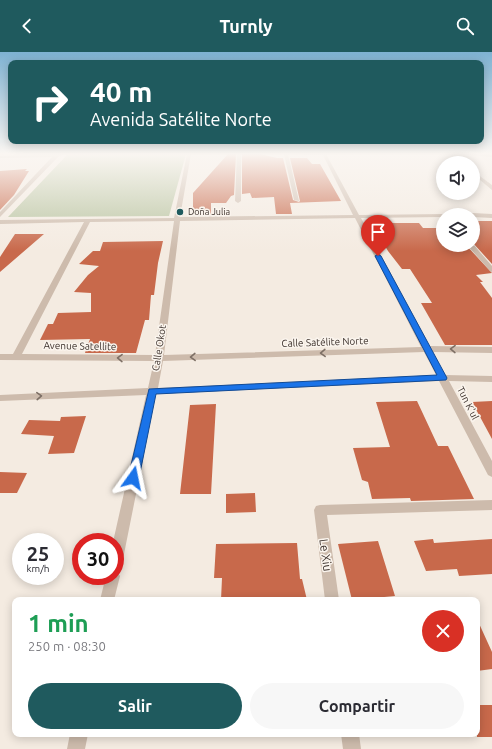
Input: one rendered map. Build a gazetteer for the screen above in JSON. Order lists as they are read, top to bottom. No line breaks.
{"streets":{"street":["Calle Satélite Norte","Avenue Satellite","Calle Okot","Tun K'ul","Le Xiu"]},"crossings":[["Calle Satélite Norte","Avenue Satellite"],["Calle Satélite Norte","Calle Okot"],["Calle Satélite Norte","Tun K'ul"],["Avenue Satellite","Calle Okot"]],"places":["Doña Julia"],"page":{"header":"Turnly","turn":["40 m","Avenida Satélite Norte"],"speed":"25 km/h","limit":"30","heading":["1 min","250 m · 08:30"],"buttons":["Salir","Compartir"]}}
